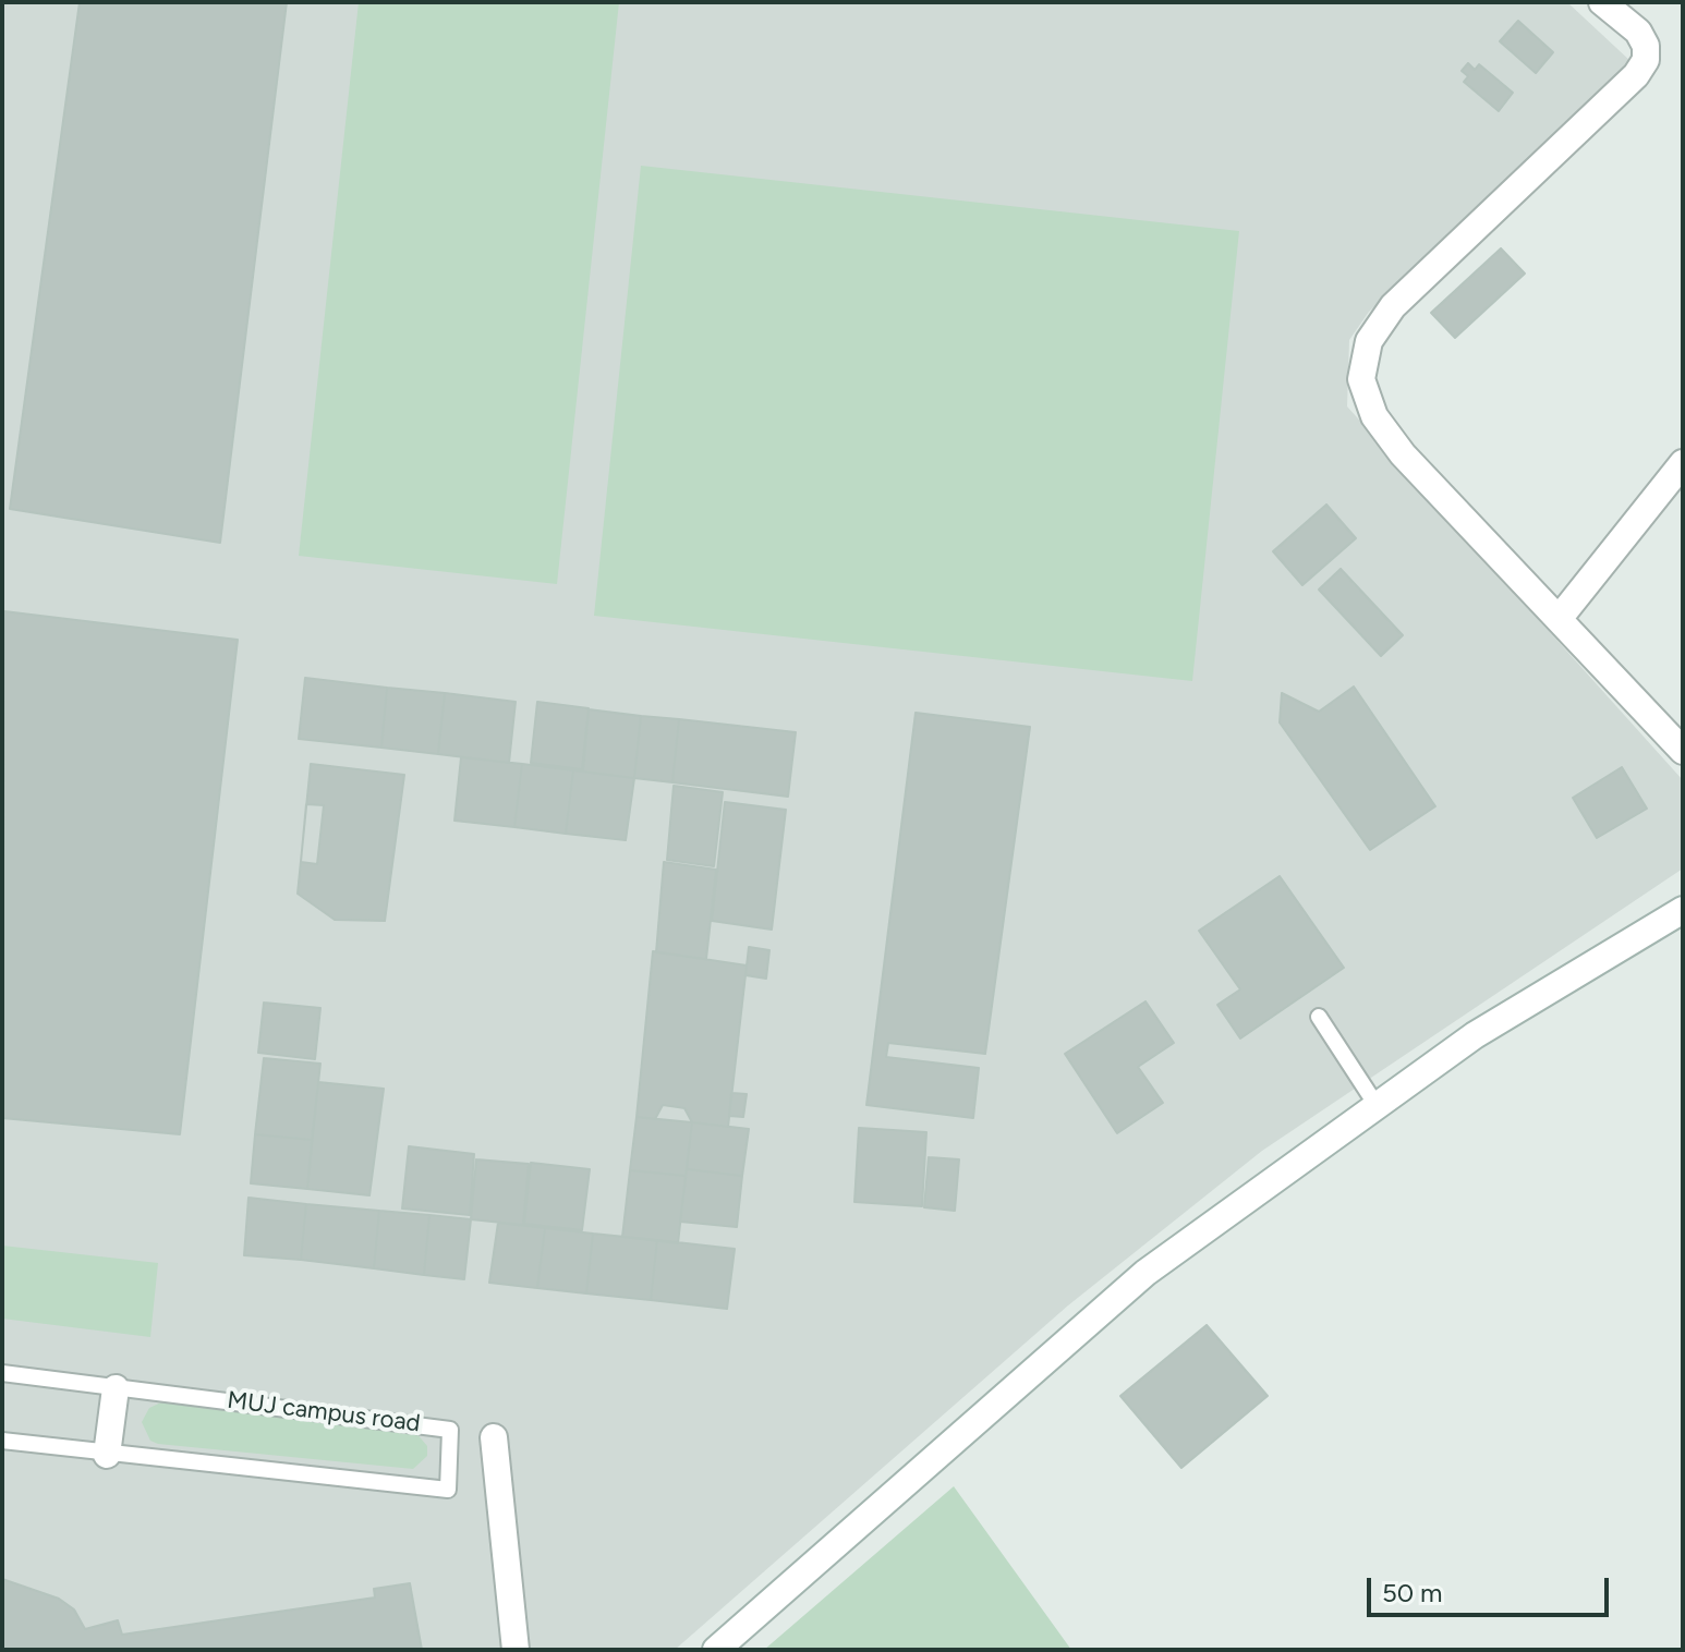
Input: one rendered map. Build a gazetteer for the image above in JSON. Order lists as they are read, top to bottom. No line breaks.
{"streets":{"lane":["MUJ campus road"]},"scale_bar":"50 m"}
